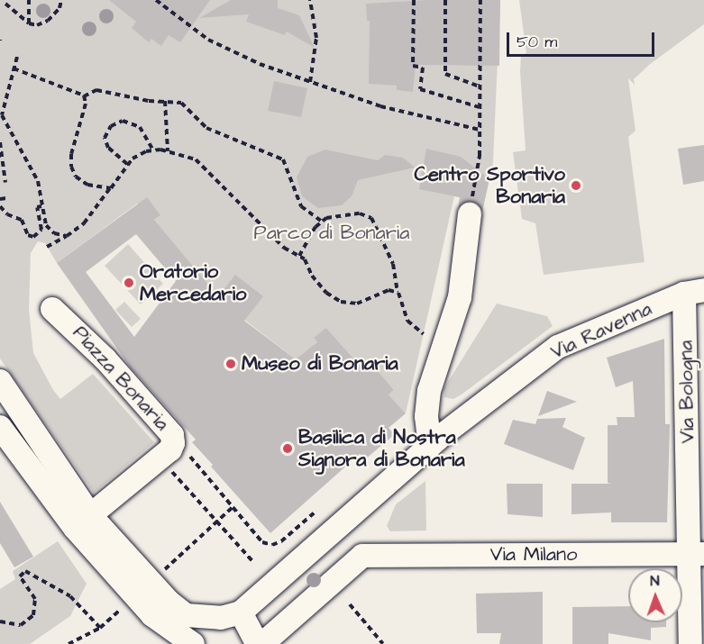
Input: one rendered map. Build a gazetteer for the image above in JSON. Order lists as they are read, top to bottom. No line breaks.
{"streets":{"street":["Via Ravenna","Piazza Bonaria","Via Bologna","Via Milano"]},"crossings":[["Via Ravenna","Via Bologna"],["Via Bologna","Via Milano"]],"parks":["Parco di Bonaria"],"places":["Centro Sportivo Bonaria","Oratorio Mercedario","Museo di Bonaria","Basilica di Nostra Signora di Bonaria"],"scale_bar":"50 m","north":"top"}
